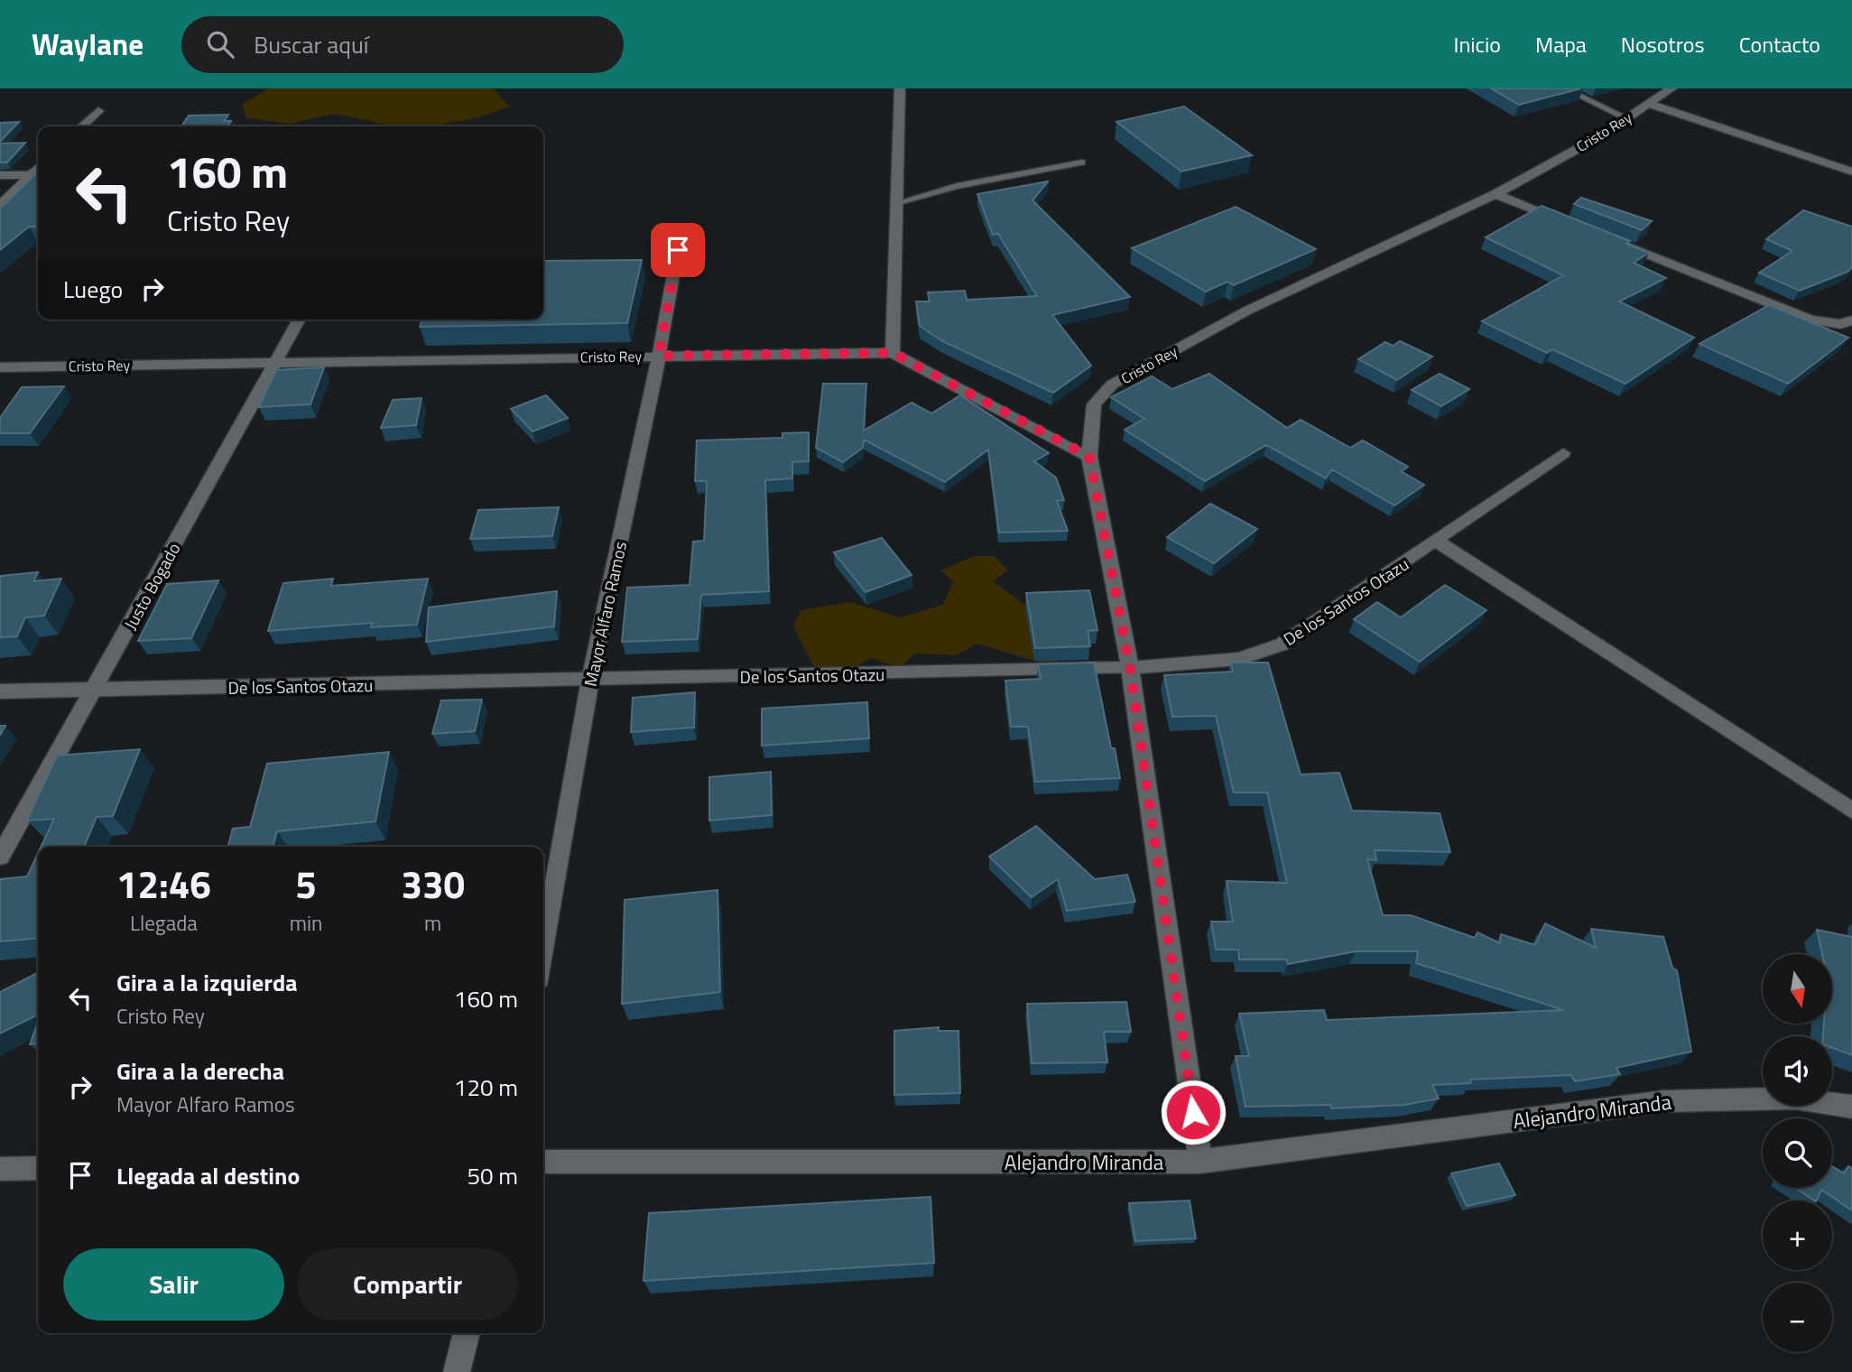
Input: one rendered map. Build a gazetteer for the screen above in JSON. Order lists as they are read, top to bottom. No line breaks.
{"streets":{"street":["Cristo Rey","Justo Bogado","De los Santos Otazu","Mayor Alfaro Ramos","Alejandro Miranda"]},"crossings":[["Cristo Rey","Justo Bogado"],["Cristo Rey","Mayor Alfaro Ramos"],["Justo Bogado","De los Santos Otazu"],["De los Santos Otazu","Mayor Alfaro Ramos"]],"north":"bottom","page":{"header":"Waylane","search":"Buscar aquí","nav":["Inicio","Mapa","Nosotros","Contacto"],"turn":["160 m","Cristo Rey"],"then":"Luego","eta":["12:46","Llegada","5","min","330","m"],"map_buttons":["+","−"],"list":[{"name":"Gira a la izquierda","note":"Cristo Rey","value":"160 m"},{"name":"Gira a la derecha","note":"Mayor Alfaro Ramos","value":"120 m"},{"name":"Llegada al destino","value":"50 m"}],"buttons":["Salir","Compartir"]}}
